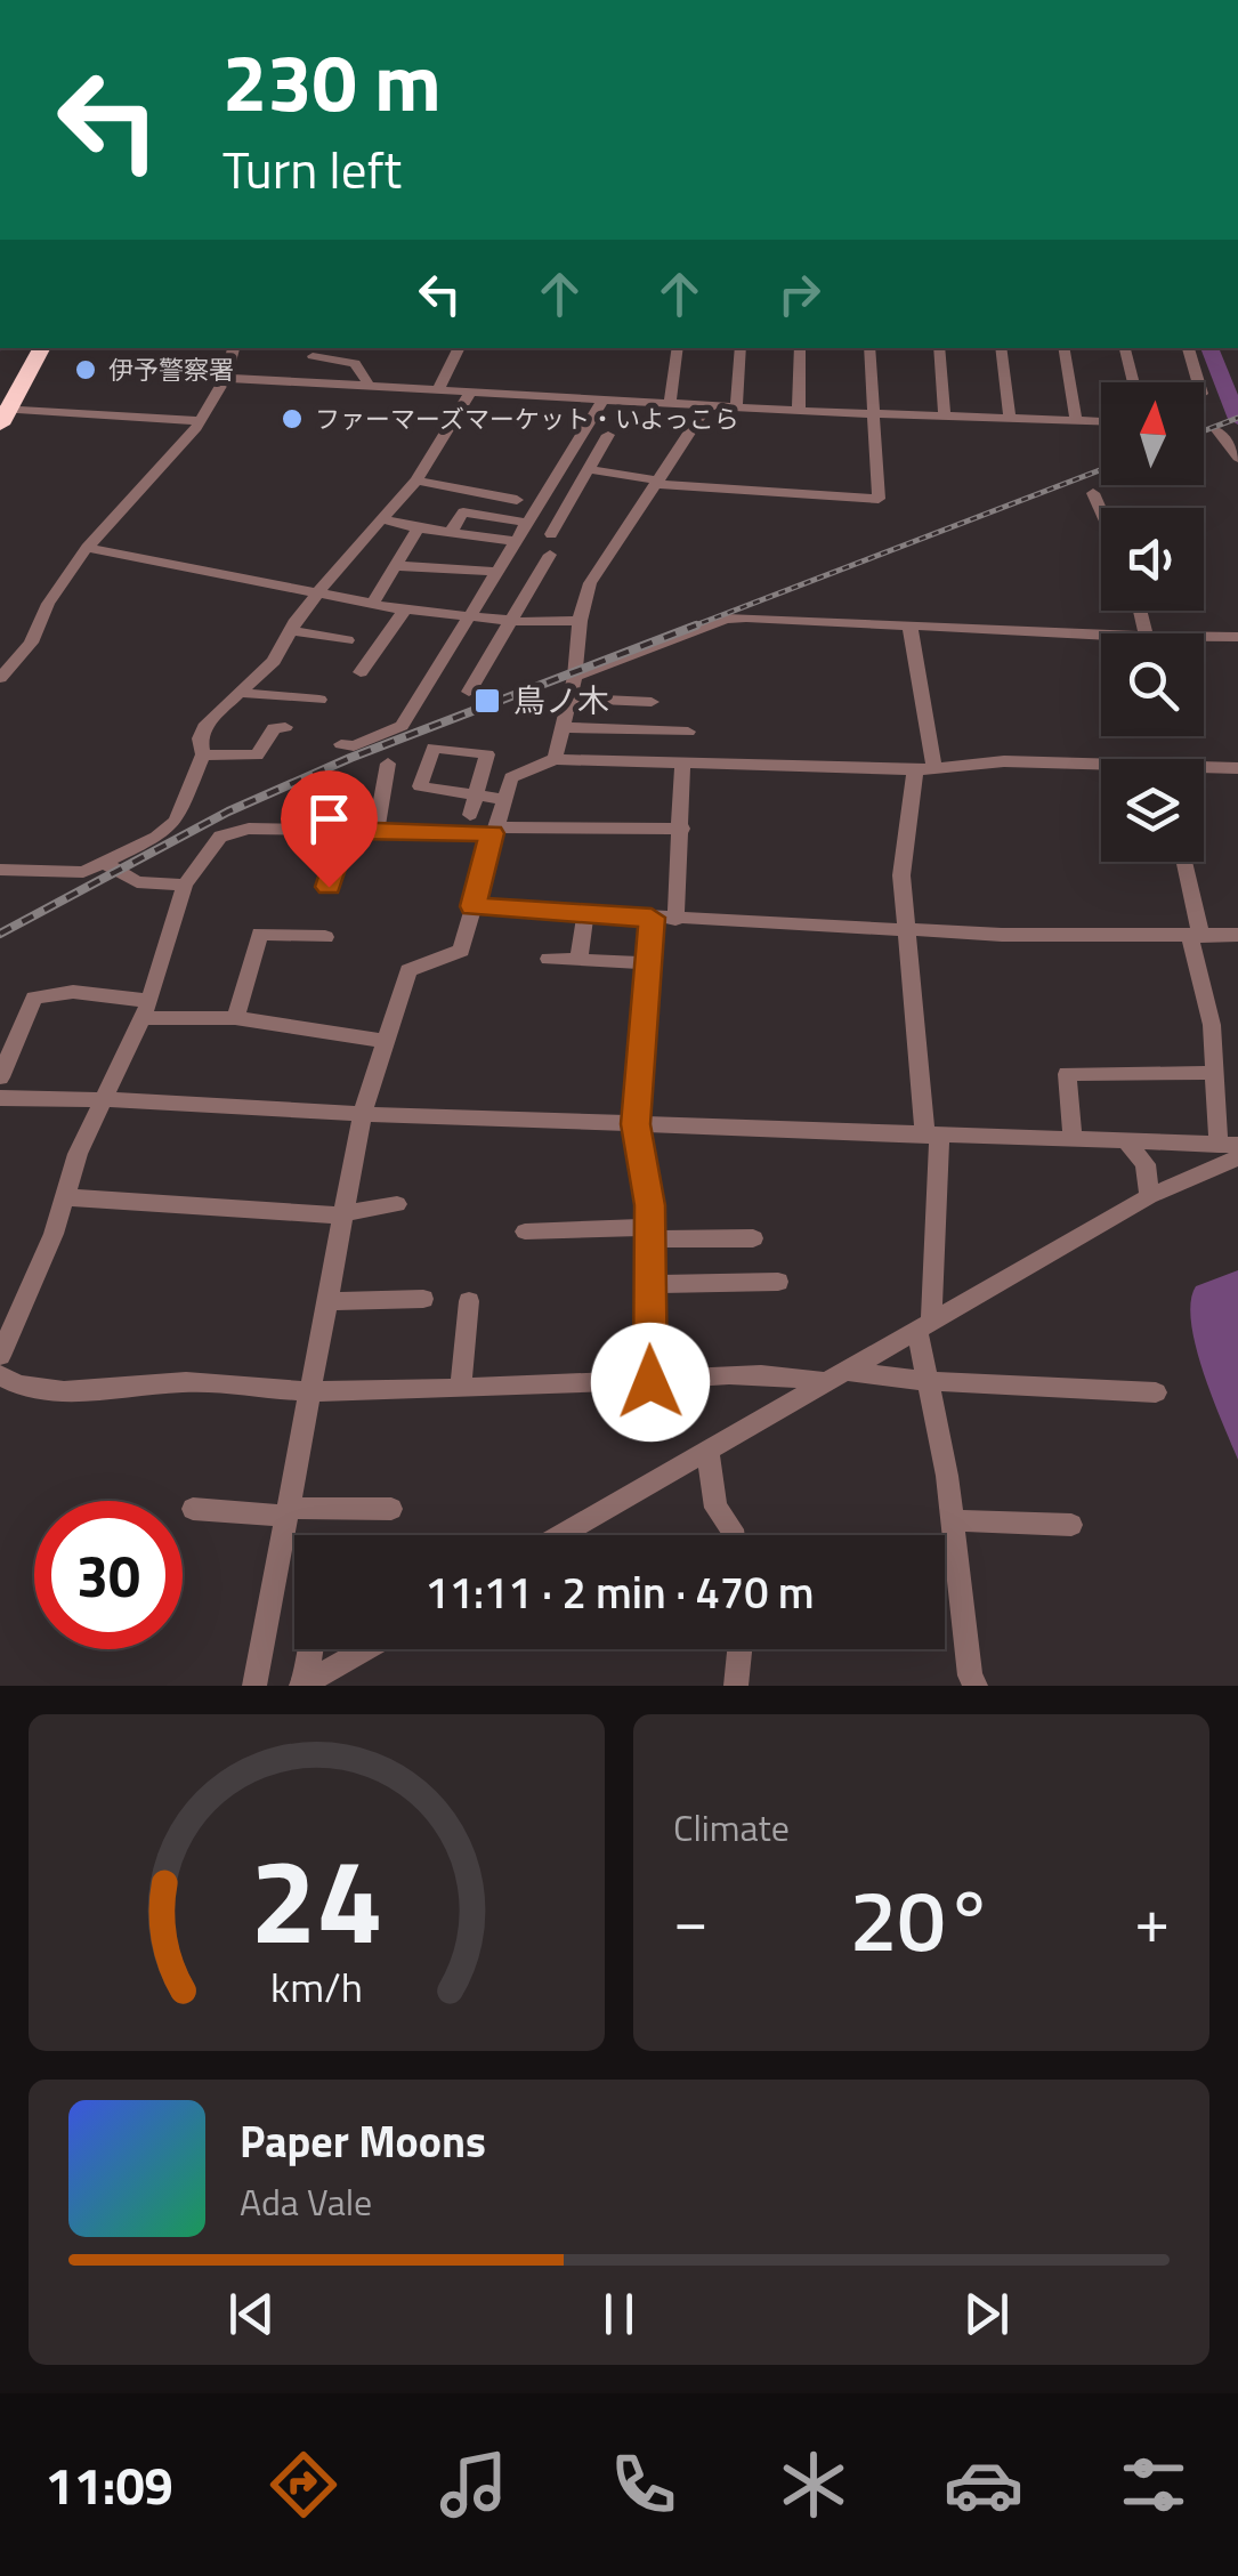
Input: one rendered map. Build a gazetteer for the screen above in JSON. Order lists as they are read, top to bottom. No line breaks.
{"places":{"other":["伊予警察署","ファーマーズマーケット・いよっこら"],"transit":["鳥ノ木"]},"north":"top","page":{"turn":["230 m","Turn left"],"limit":"30","trip":"11:11 · 2 min · 470 m","tile":"Climate","heat":["−","20°","+"],"song":["Paper Moons","Ada Vale"],"tabs":"11:09","gauge":["24","km/h"]}}
